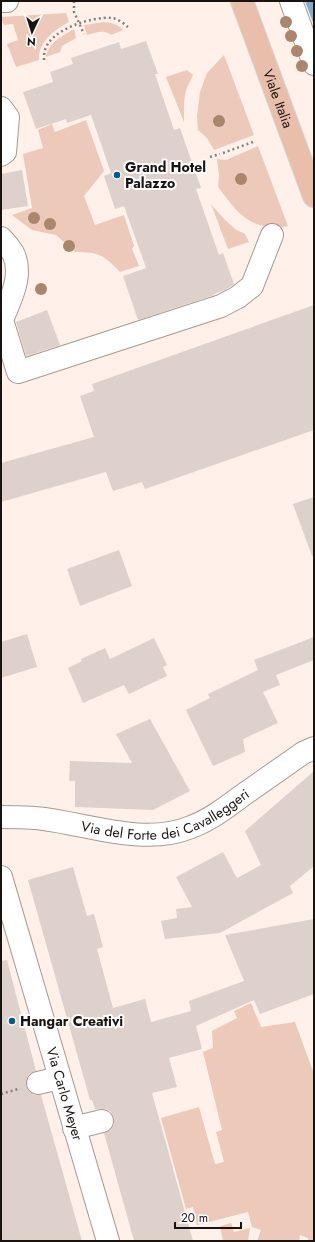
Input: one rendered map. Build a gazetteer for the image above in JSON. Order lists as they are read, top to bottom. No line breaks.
{"streets":{"main road":["Viale Italia"],"street":["Via del Forte dei Cavalleggeri","Via Carlo Meyer"]},"places":["Grand Hotel Palazzo","Hangar Creativi"],"scale_bar":"20 m","north":"bottom"}
